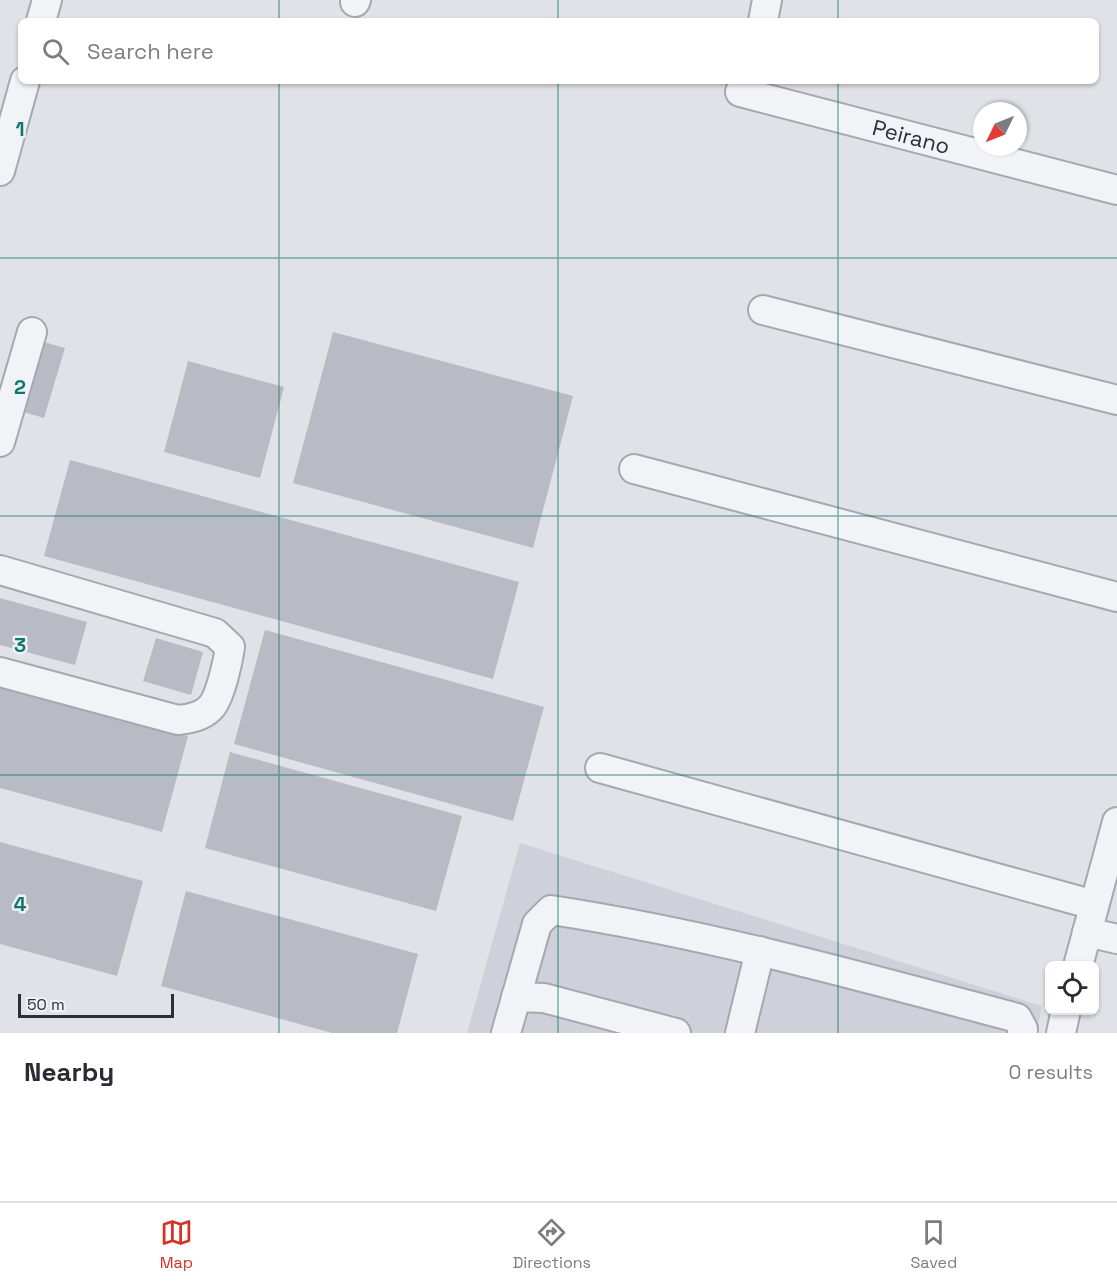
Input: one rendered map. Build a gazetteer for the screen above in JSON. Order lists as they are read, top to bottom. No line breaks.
{"streets":{"street":["Peirano"]},"scale_bar":"50 m","north":"bottom left","page":{"search":"Search here","scale":"50 m","heading":["Nearby","0 results"],"nav":["Map","Directions","Saved"]},"grid":{"rows":["1","2","3","4"]}}
